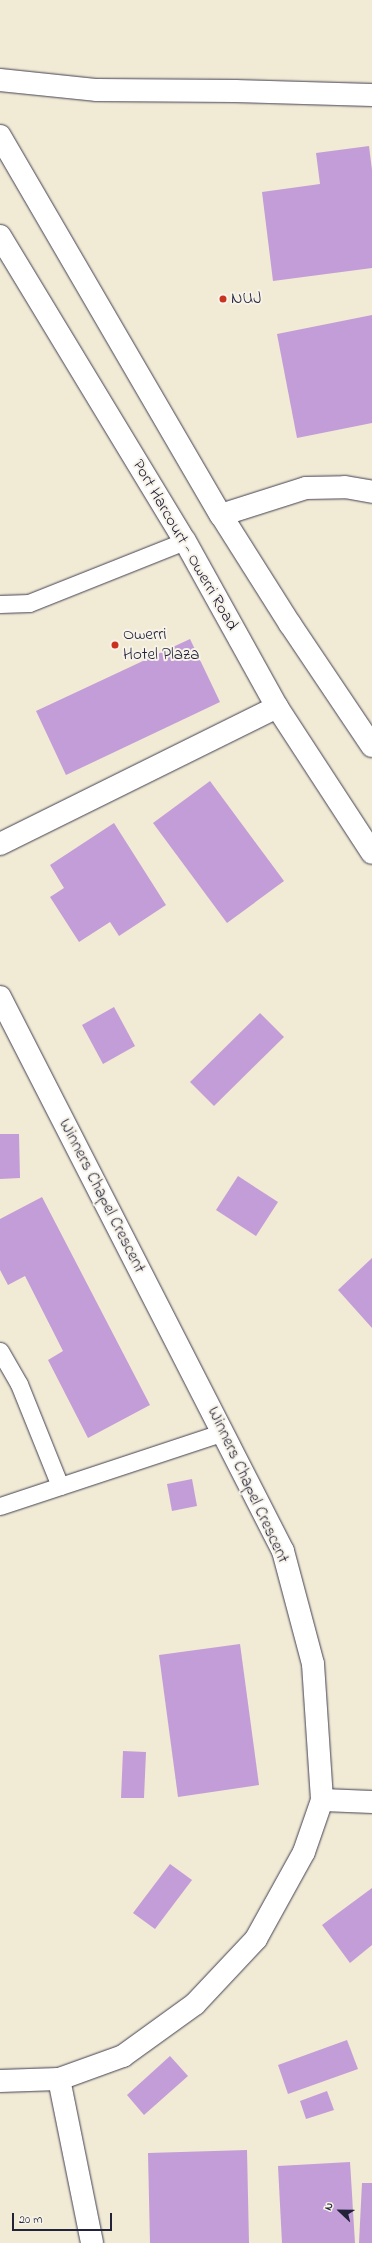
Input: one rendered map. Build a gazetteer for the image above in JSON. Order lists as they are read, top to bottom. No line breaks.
{"streets":{"street":["Port Harcourt - Owerri Road","Winners Chapel Crescent"]},"places":["NUJ","Owerri Hotel Plaza"],"scale_bar":"20 m","north":"left"}
